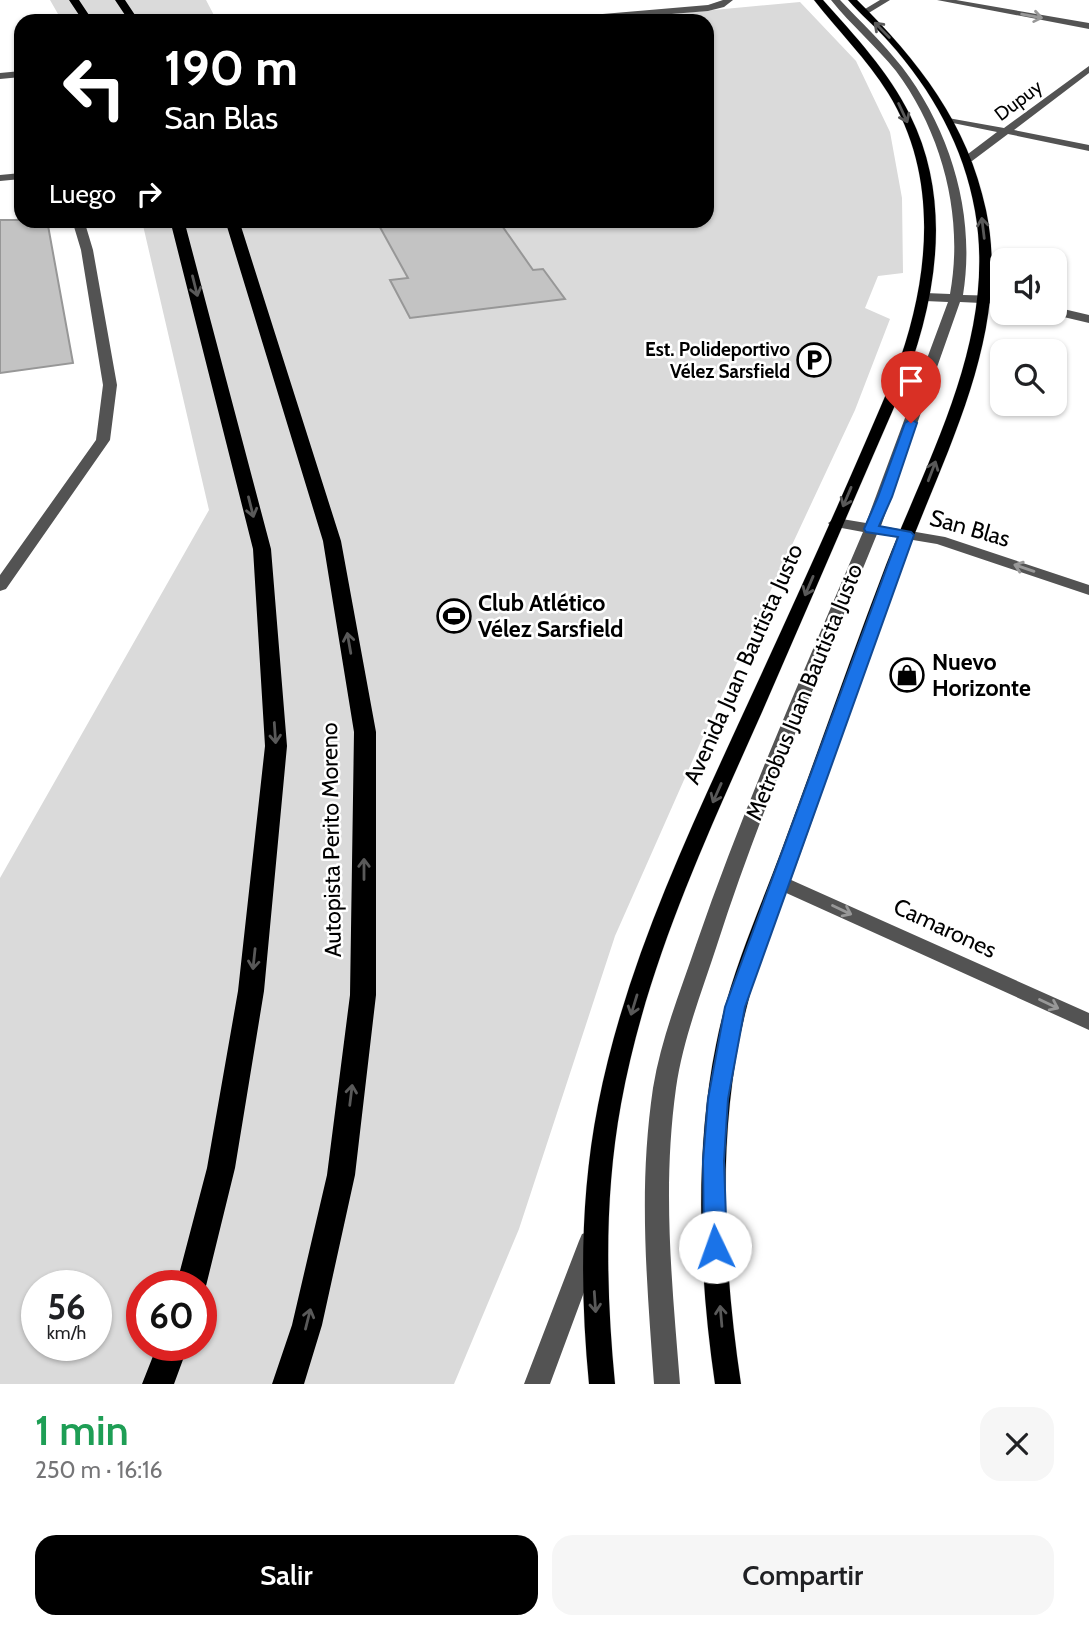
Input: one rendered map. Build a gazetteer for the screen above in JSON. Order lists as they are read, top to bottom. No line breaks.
{"streets":{"highway":["Autopista Perito Moreno"],"main road":["Avenida Juan Bautista Justo"],"street":["Dupuy","San Blas","Metrobus Juan Bautista Justo","Camarones"]},"crossings":[["San Blas","Avenida Juan Bautista Justo"],["San Blas","Metrobus Juan Bautista Justo"]],"one_way":["San Blas","Camarones"],"places":{"parking":["Est. Polideportivo Vélez Sarsfield"],"sports":["Club Atlético Vélez Sarsfield"],"shop":["Nuevo Horizonte"]},"page":{"turn":["190 m","San Blas"],"then":"Luego","speed":"56 km/h","limit":"60","heading":["1 min","250 m · 16:16"],"buttons":["Salir","Compartir"]}}
